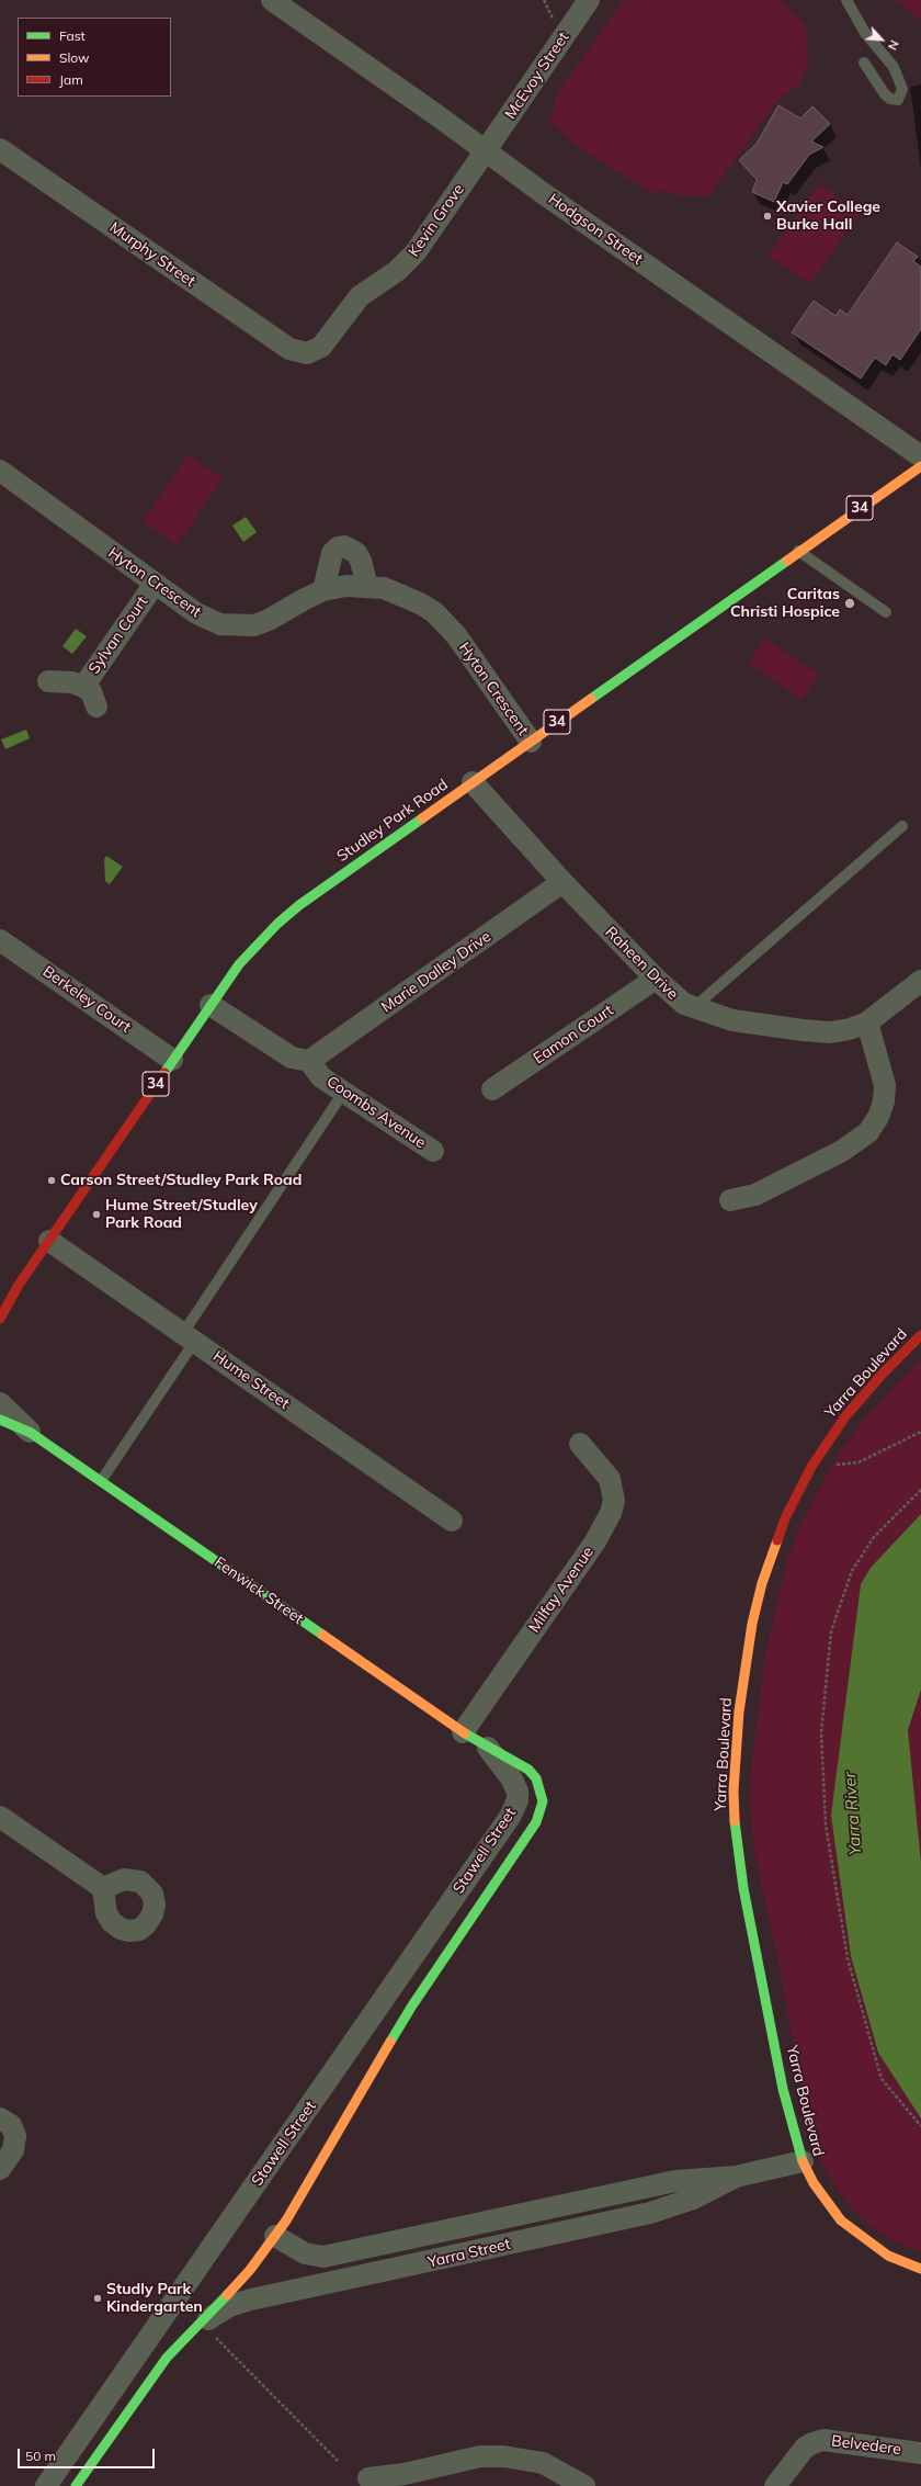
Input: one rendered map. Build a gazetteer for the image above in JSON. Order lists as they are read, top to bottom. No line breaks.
{"streets":{"main road":["34","Studley Park Road","Yarra Boulevard","Fenwick Street","Stawell Street"],"street":["McEvoy Street","Kevin Grove","Hodgson Street","Murphy Street","Hyton Crescent","Sylvan Court","Raheen Drive","Marie Dalley Drive","Berkeley Court","Eamon Court","Coombs Avenue","Hume Street","Milfay Avenue","Yarra Street","Belvedere"]},"crossings":[["McEvoy Street","Kevin Grove"],["McEvoy Street","Hodgson Street"],["Kevin Grove","Hodgson Street"],["Kevin Grove","Murphy Street"],["Hyton Crescent","Sylvan Court"],["Hyton Crescent","Studley Park Road"],["Studley Park Road","Raheen Drive"],["Studley Park Road","Berkeley Court"],["Studley Park Road","Hume Street"],["Raheen Drive","Marie Dalley Drive"],["Raheen Drive","Eamon Court"],["Marie Dalley Drive","Coombs Avenue"],["Yarra Boulevard","Yarra Street"],["Milfay Avenue","Fenwick Street"],["Fenwick Street","Stawell Street"],["Stawell Street","Yarra Street"]],"water":["Yarra River"],"places":["Xavier College Burke Hall","Caritas Christi Hospice","Carson Street/Studley Park Road","Hume Street/Studley Park Road","Studly Park Kindergarten"],"legend":["Fast","Slow","Jam"],"scale_bar":"50 m","north":"bottom right"}
